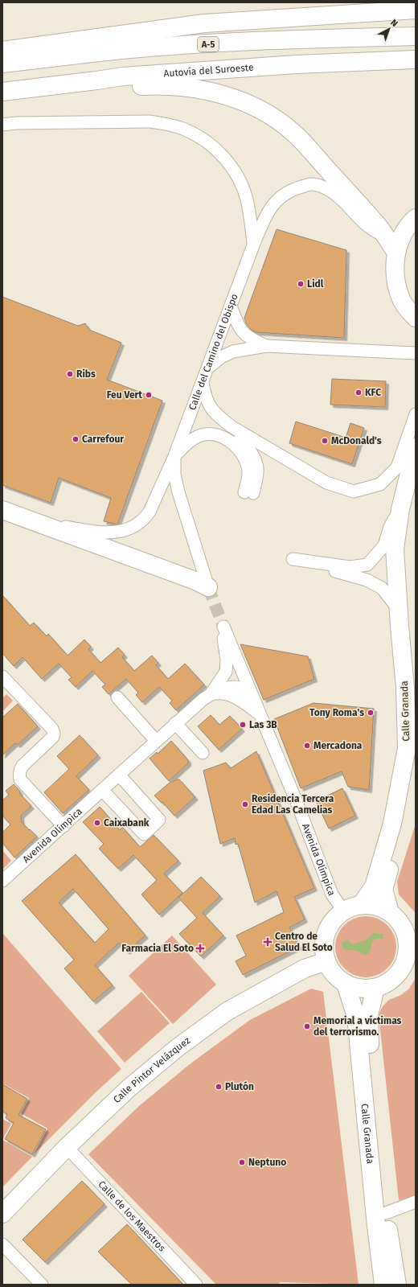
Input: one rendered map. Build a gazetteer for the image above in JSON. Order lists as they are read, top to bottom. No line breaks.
{"streets":{"main road":["A-5","Autovía del Suroeste","Calle Granada","Calle Pintor Velázquez"],"street":["Calle del Camino del Obispo","Avenida Olímpica","Calle de los Maestros"]},"crossings":[["Calle Granada","Avenida Olímpica"],["Calle Granada","Calle Pintor Velázquez"],["Avenida Olímpica","Calle Pintor Velázquez"],["Calle Pintor Velázquez","Calle de los Maestros"]],"places":{"other":["Lidl","Ribs","KFC","Feu Vert","Carrefour","McDonald's","Tony Roma's","Las 3B","Mercadona","Residencia Tercera Edad Las Camelias","Caixabank","Memorial a víctimas del terrorismo.","Plutón","Neptuno"],"health":["Centro de Salud El Soto","Farmacia El Soto"]},"north":"top right"}
